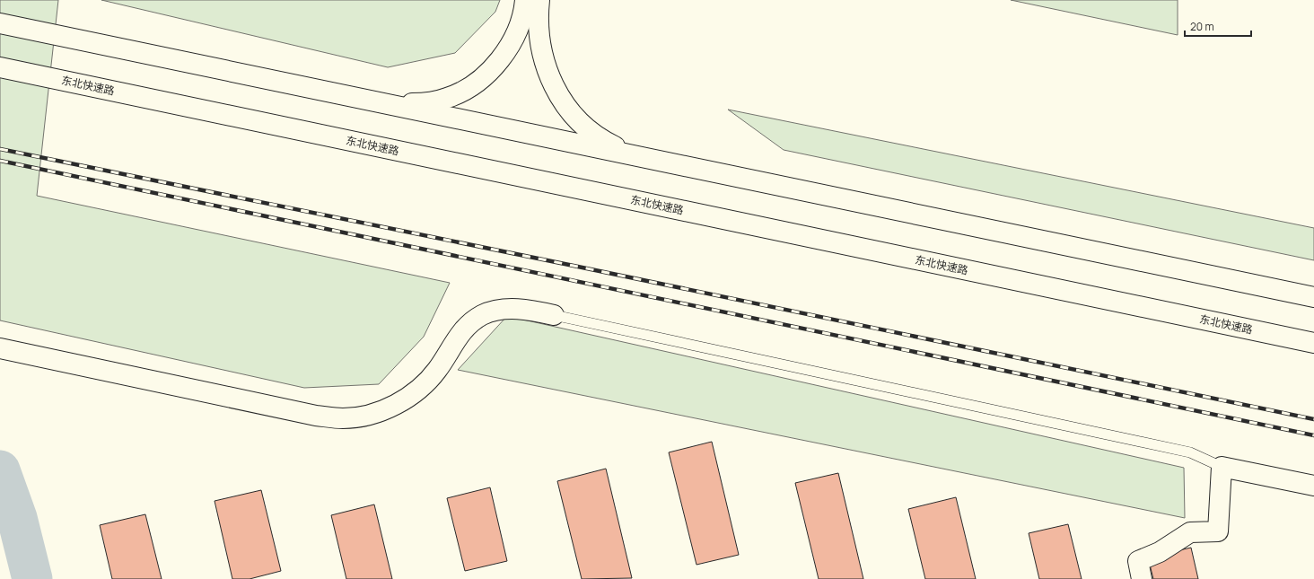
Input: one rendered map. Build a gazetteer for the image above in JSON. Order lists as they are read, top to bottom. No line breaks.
{"streets":{"main road":["东北快速路"]},"scale_bar":"20 m"}
